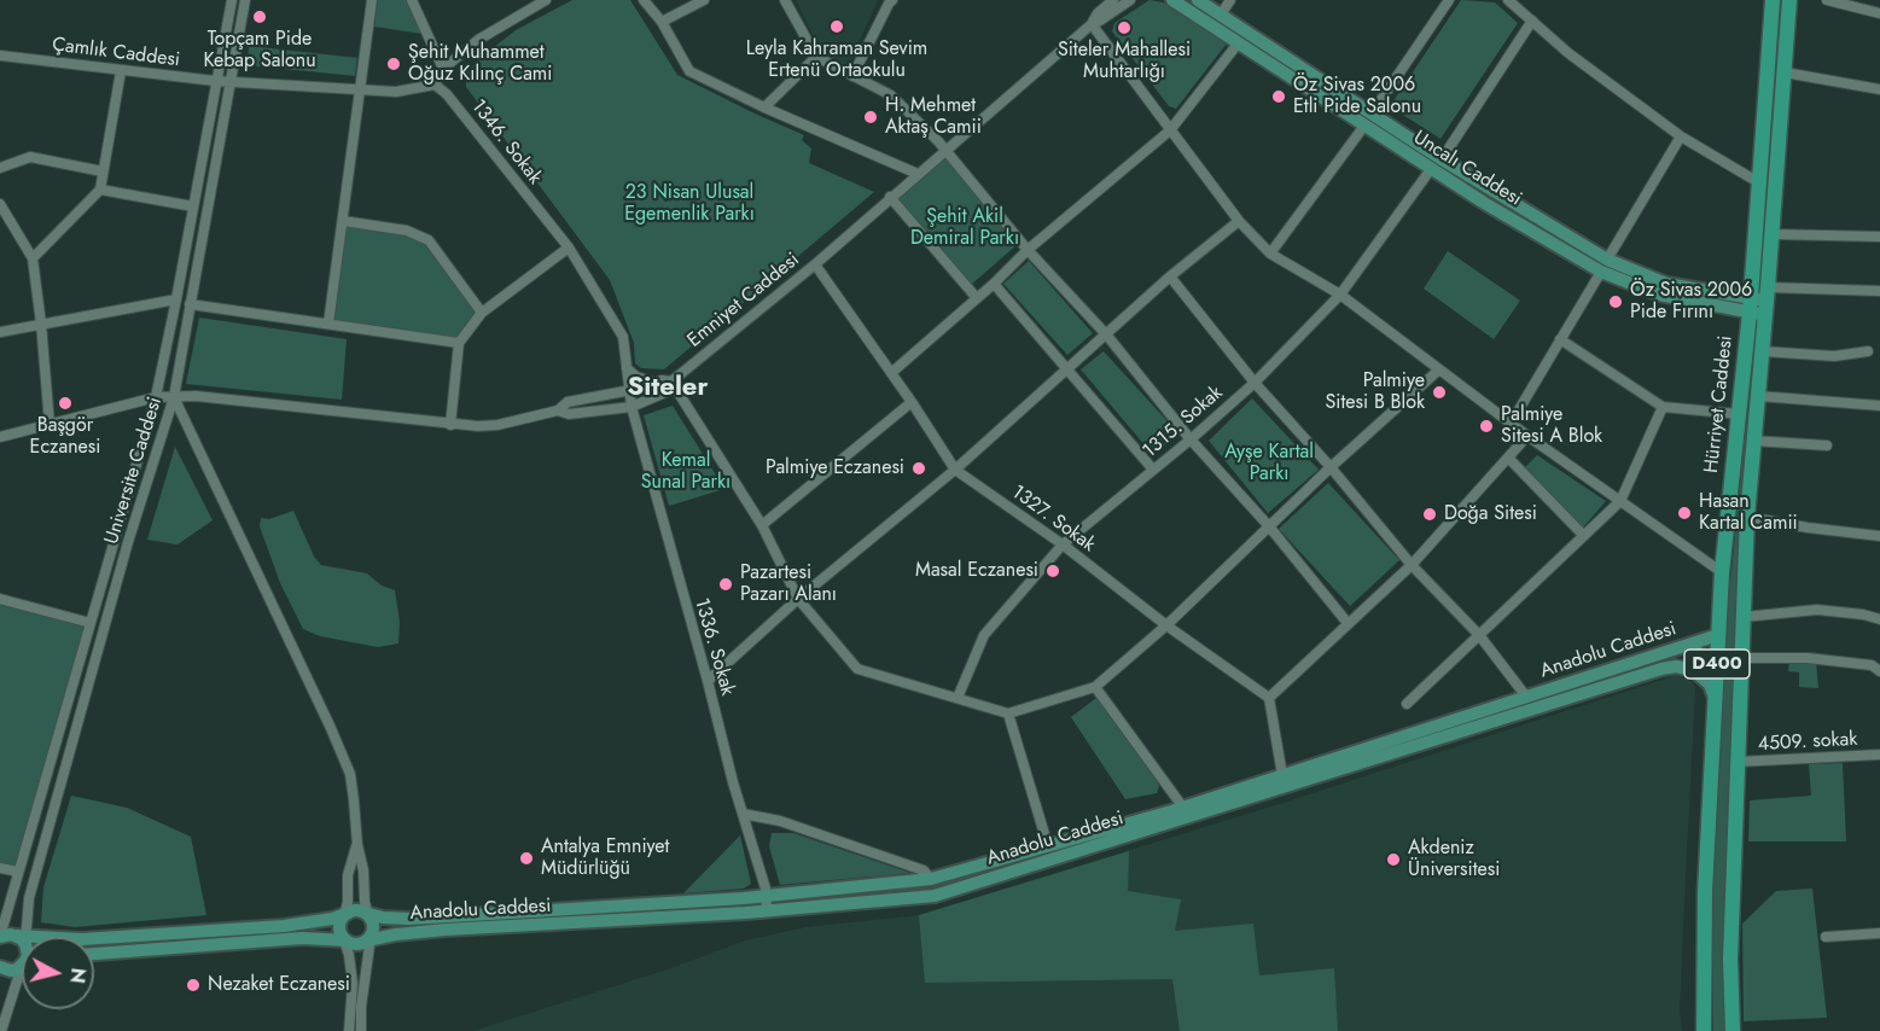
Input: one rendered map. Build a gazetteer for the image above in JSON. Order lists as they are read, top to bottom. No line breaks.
{"streets":{"highway":["Hürriyet Caddesi","D400"],"main road":["Uncalı Caddesi","Anadolu Caddesi"],"street":["Çamlık Caddesi","1346. Sokak","Emniyet Caddesi","1315. Sokak","Universite Caddesi","1327. Sokak","1336. Sokak","4509. sokak"]},"crossings":[["Çamlık Caddesi","Universite Caddesi"],["1346. Sokak","Emniyet Caddesi"],["1346. Sokak","1336. Sokak"],["Uncalı Caddesi","Hürriyet Caddesi"],["Uncalı Caddesi","1315. Sokak"],["Emniyet Caddesi","Universite Caddesi"],["Emniyet Caddesi","1327. Sokak"],["Emniyet Caddesi","1336. Sokak"],["Hürriyet Caddesi","Anadolu Caddesi"],["Hürriyet Caddesi","4509. sokak"],["1315. Sokak","1327. Sokak"],["1336. Sokak","Anadolu Caddesi"]],"districts":["Siteler"],"parks":["23 Nisan Ulusal Egemenlik Parkı","Şehit Akil Demiral Parkı","Ayşe Kartal Parkı","Kemal Sunal Parkı"],"places":["Topçam Pide Kebap Salonu","Leyla Kahraman Sevim Ertenü Ortaokulu","Siteler Mahallesi Muhtarlığı","Şehit Muhammet Oğuz Kılınç Cami","Öz Sivas 2006 Etli Pide Salonu","H. Mehmet Aktaş Camii","Öz Sivas 2006 Pide Fırını","Palmiye Sitesi B Blok","Başgör Eczanesi","Palmiye Sitesi A Blok","Palmiye Eczanesi","Hasan Kartal Camii","Doğa Sitesi","Masal Eczanesi","Pazartesi Pazarı Alanı","Antalya Emniyet Müdürlüğü","Akdeniz Üniversitesi","Nezaket Eczanesi"],"north":"right"}
